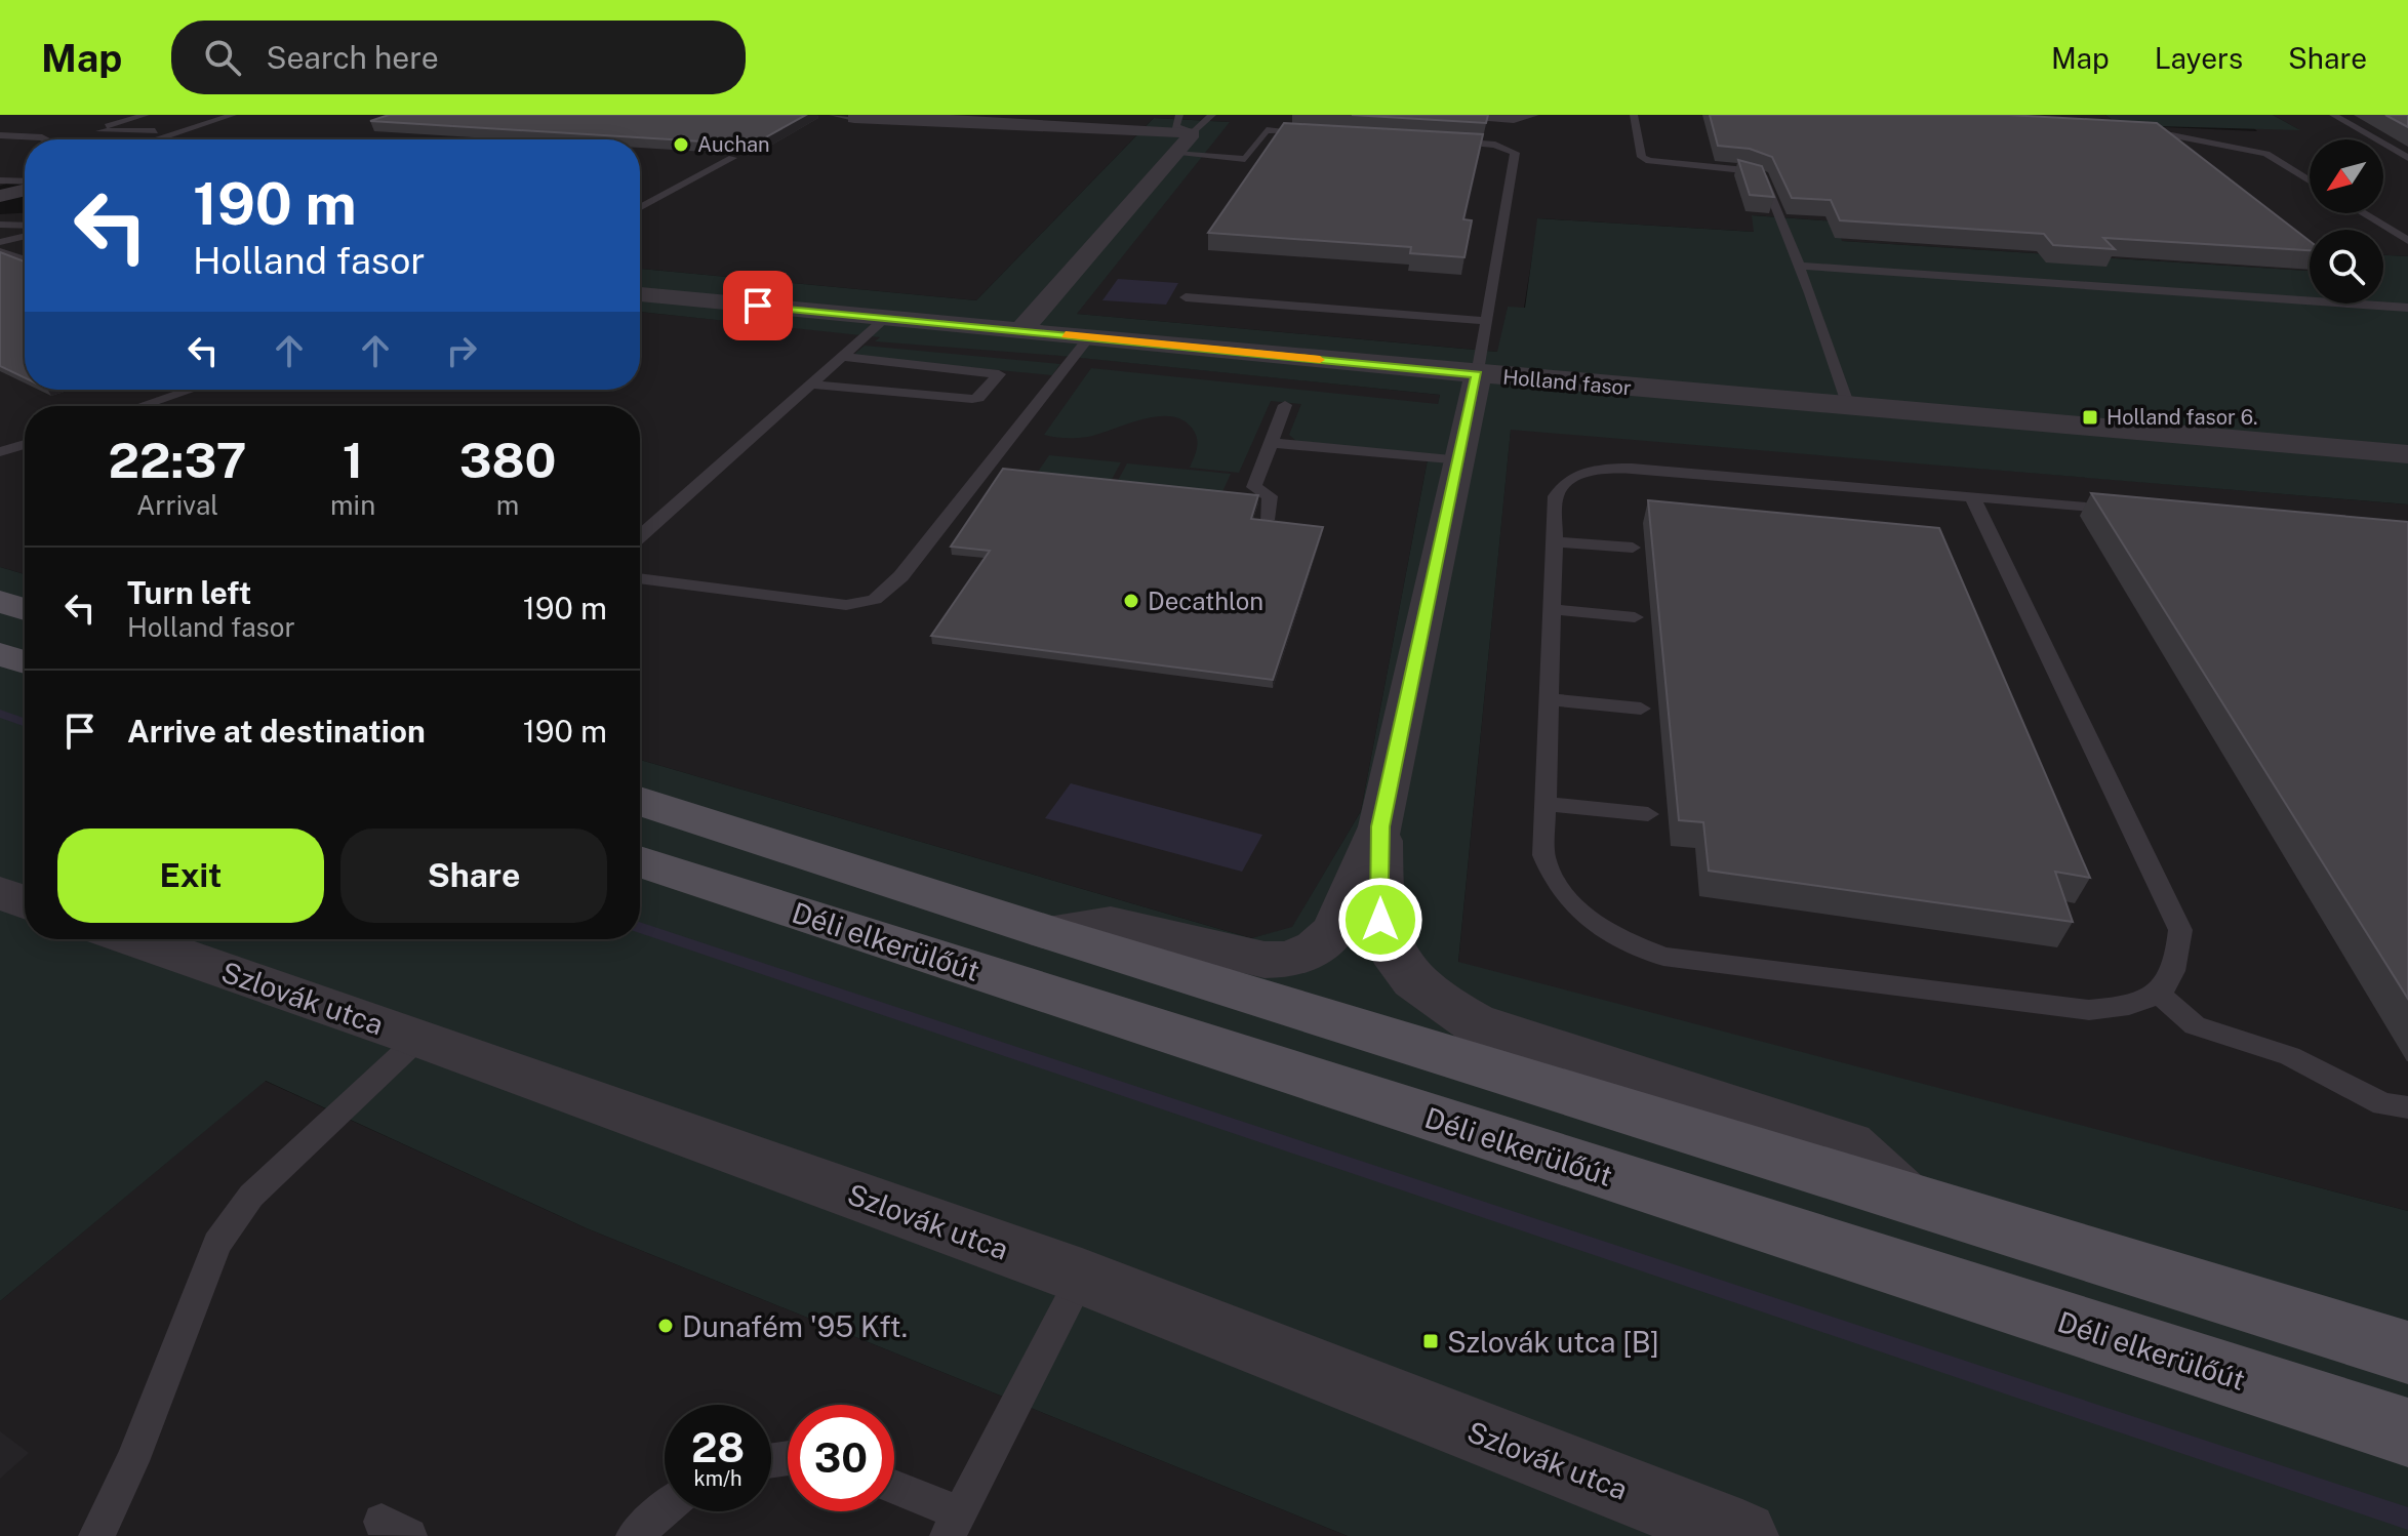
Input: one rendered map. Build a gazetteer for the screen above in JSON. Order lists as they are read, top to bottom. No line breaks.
{"streets":{"main road":["Déli elkerülőút"],"street":["Holland fasor","Szlovák utca"]},"places":{"other":["Auchan","Decathlon","Dunafém '95 Kft."],"transit":["Holland fasor 6.","Szlovák utca [B]"]},"north":"bottom left","page":{"header":"Map","search":"Search here","nav":["Map","Layers","Share"],"turn":["190 m","Holland fasor"],"eta":["22:37","Arrival","1","min","380","m"],"list":[{"name":"Turn left","note":"Holland fasor","value":"190 m"},{"name":"Arrive at destination","value":"190 m"}],"buttons":["Exit","Share"],"speed":"28 km/h","limit":"30"}}
